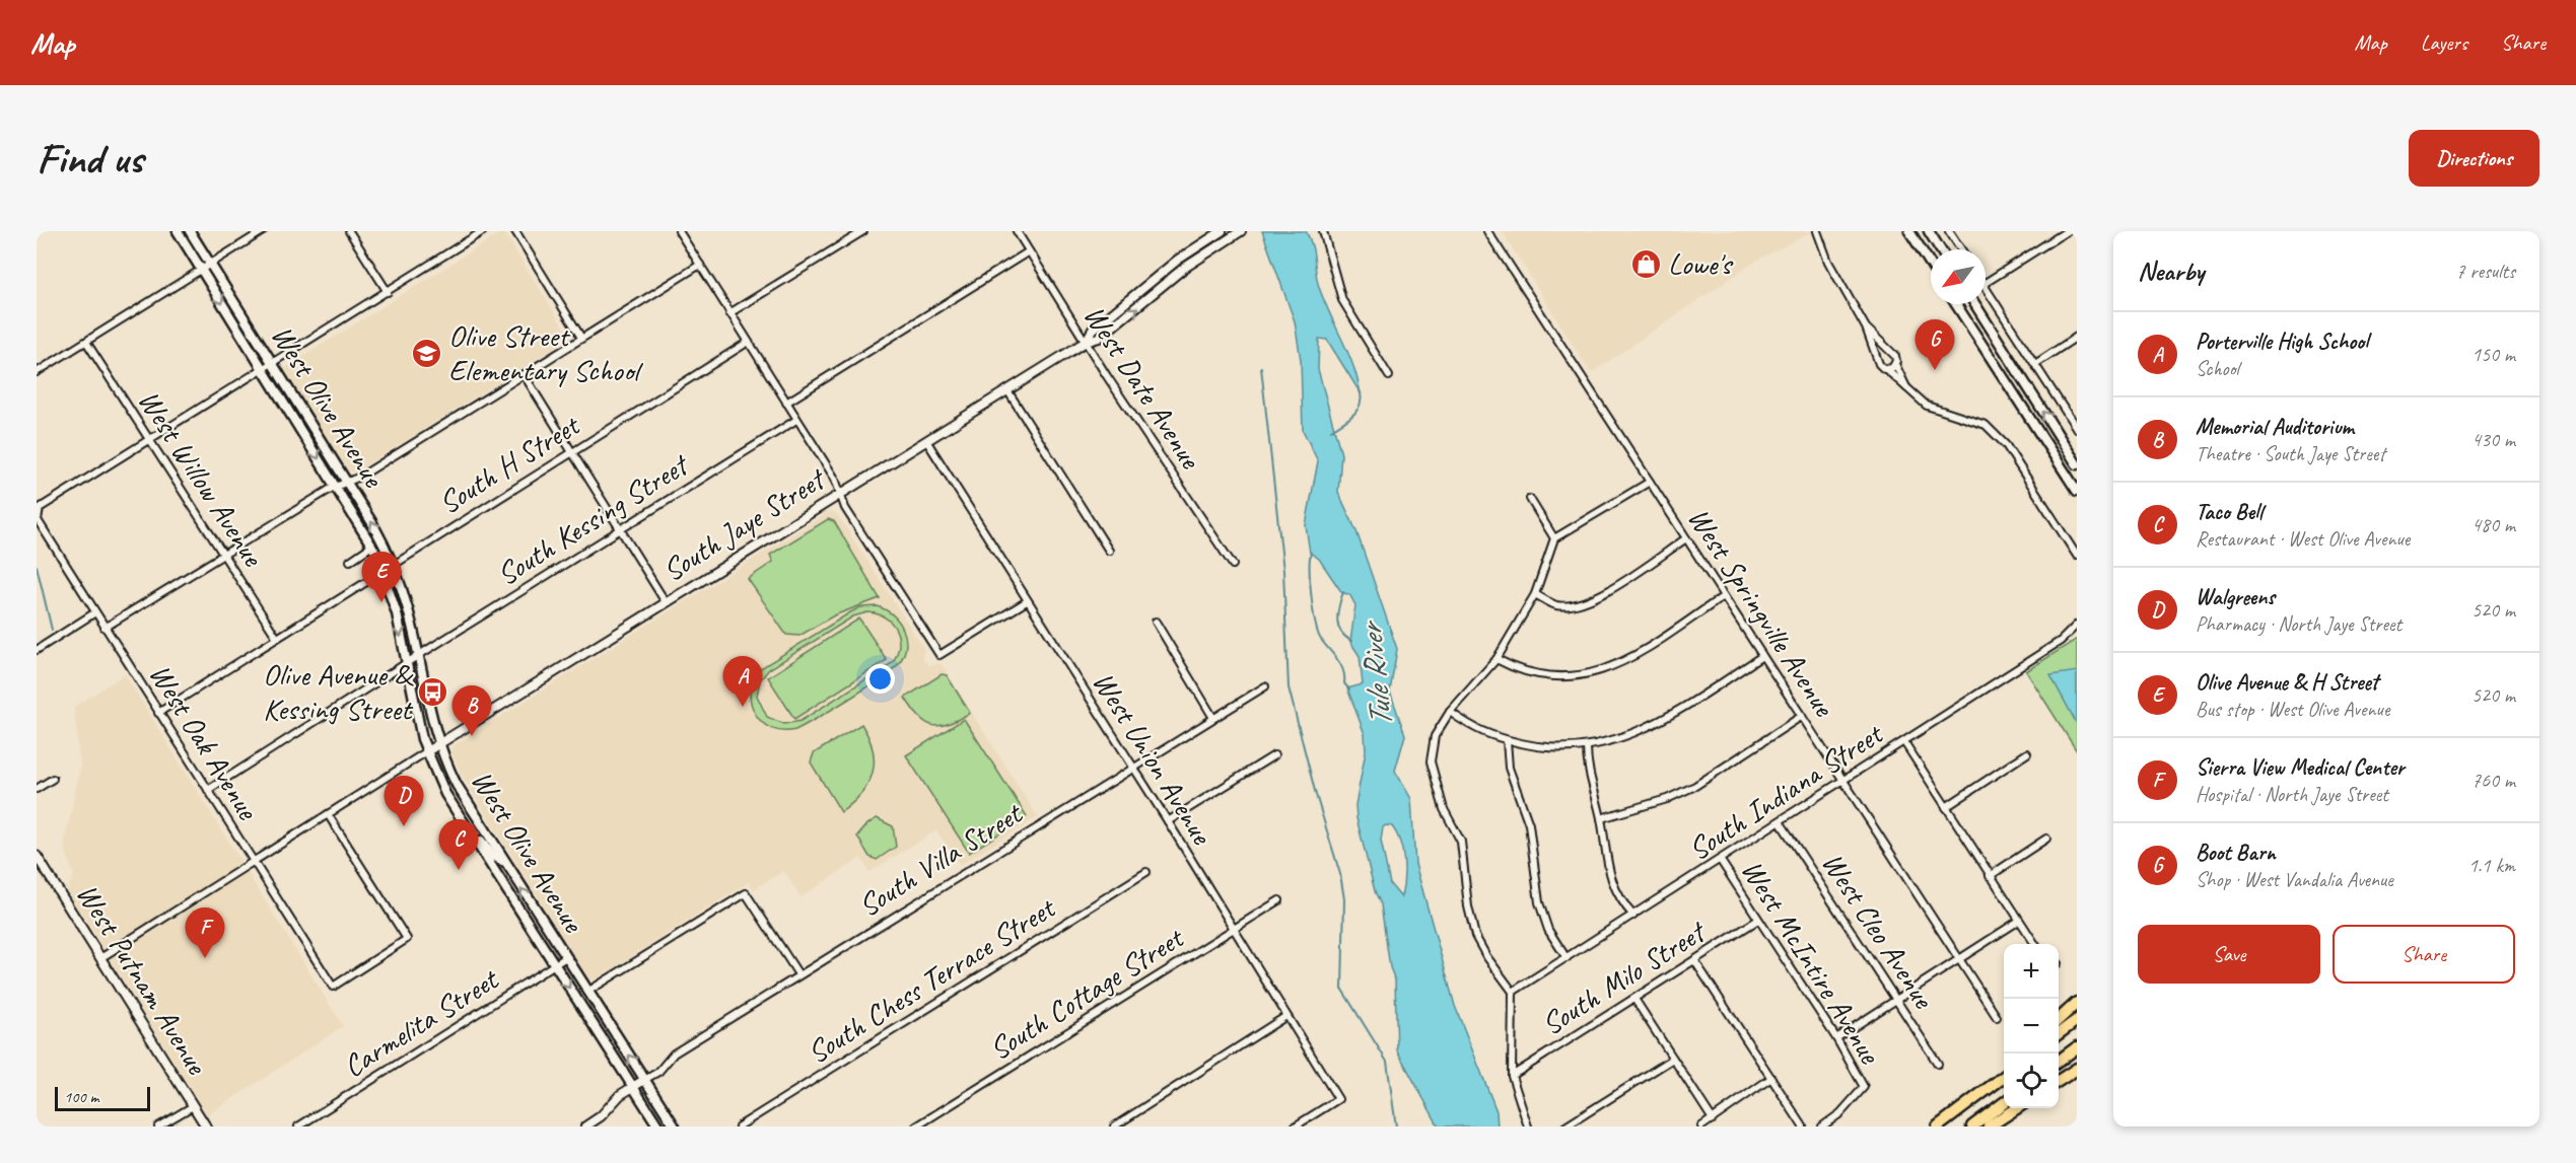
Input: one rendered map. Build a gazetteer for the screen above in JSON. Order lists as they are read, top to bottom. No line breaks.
{"streets":{"main road":["West Olive Avenue"],"street":["West Date Avenue","South H Street","West Willow Avenue","South Kessing Street","South Jaye Street","West Springville Avenue","West Oak Avenue","West Union Avenue","South Indiana Street","South Villa Street","West Cleo Avenue","West McIntire Avenue","West Putnam Avenue","South Milo Street","South Chess Terrace Street","South Cottage Street","Carmelita Street"]},"crossings":[["West Date Avenue","South Jaye Street"],["West Olive Avenue","South H Street"],["West Olive Avenue","South Kessing Street"],["West Olive Avenue","South Jaye Street"],["West Olive Avenue","South Villa Street"],["West Olive Avenue","Carmelita Street"],["South H Street","West Willow Avenue"],["South H Street","West Oak Avenue"],["South Kessing Street","West Oak Avenue"],["South Jaye Street","West Union Avenue"],["West Springville Avenue","South Indiana Street"],["West Union Avenue","South Villa Street"],["West Union Avenue","South Cottage Street"],["South Indiana Street","West Cleo Avenue"],["South Indiana Street","West McIntire Avenue"],["West McIntire Avenue","South Milo Street"]],"water":["Tule River"],"places":{"shop":["Lowe's"],"school or university":["Olive Street Elementary School"],"bus stop":["Olive Avenue & Kessing Street"]},"scale_bar":"100 m","north":"bottom left","page":{"header":"Map","nav":["Map","Layers","Share"],"buttons":["Directions",["Save","Share"]],"title":"Find us","heading":["Nearby","7 results"],"list":[{"mark":"A","name":"Porterville High School","note":"School","value":"150 m"},{"mark":"B","name":"Memorial Auditorium","note":"Theatre · South Jaye Street","value":"430 m"},{"mark":"C","name":"Taco Bell","note":"Restaurant · West Olive Avenue","value":"480 m"},{"mark":"D","name":"Walgreens","note":"Pharmacy · North Jaye Street","value":"520 m"},{"mark":"E","name":"Olive Avenue & H Street","note":"Bus stop · West Olive Avenue","value":"520 m"},{"mark":"F","name":"Sierra View Medical Center","note":"Hospital · North Jaye Street","value":"760 m"},{"mark":"G","name":"Boot Barn","note":"Shop · West Vandalia Avenue","value":"1.1 km"}],"pins":["G","E","A","B","D","C","F"],"map_buttons":["+","−"],"scale":"100 m"}}
